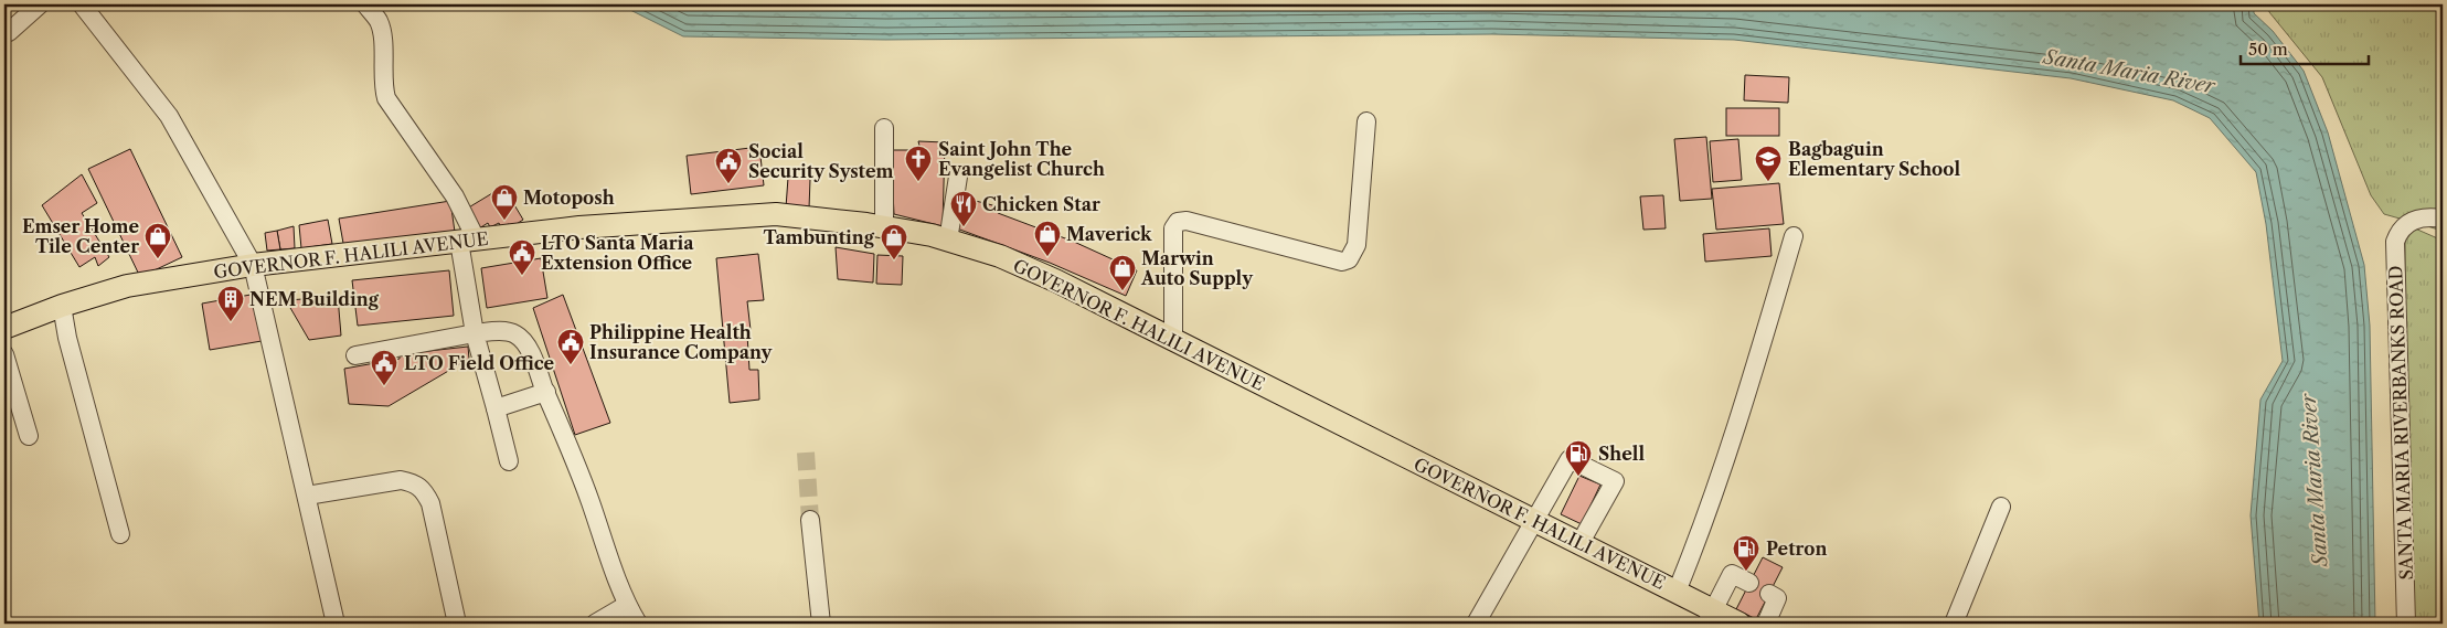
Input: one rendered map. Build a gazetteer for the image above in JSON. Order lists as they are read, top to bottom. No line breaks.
{"streets":{"main road":["GOVERNOR F. HALILI AVENUE"],"street":["SANTA MARIA RIVERBANKS ROAD"]},"water":["Santa Maria River"],"places":{"church":["Saint John The Evangelist Church"],"school or university":["Bagbaguin Elementary School"],"public building":["Social Security System","LTO Santa Maria Extension Office","Philippine Health Insurance Company","LTO Field Office"],"shop":["Motoposh","Maverick","Emser Home Tile Center","Tambunting","Marwin Auto Supply"],"restaurant":["Chicken Star"],"building":["NEM Building"],"fuel station":["Shell","Petron"]},"scale_bar":"50 m"}
